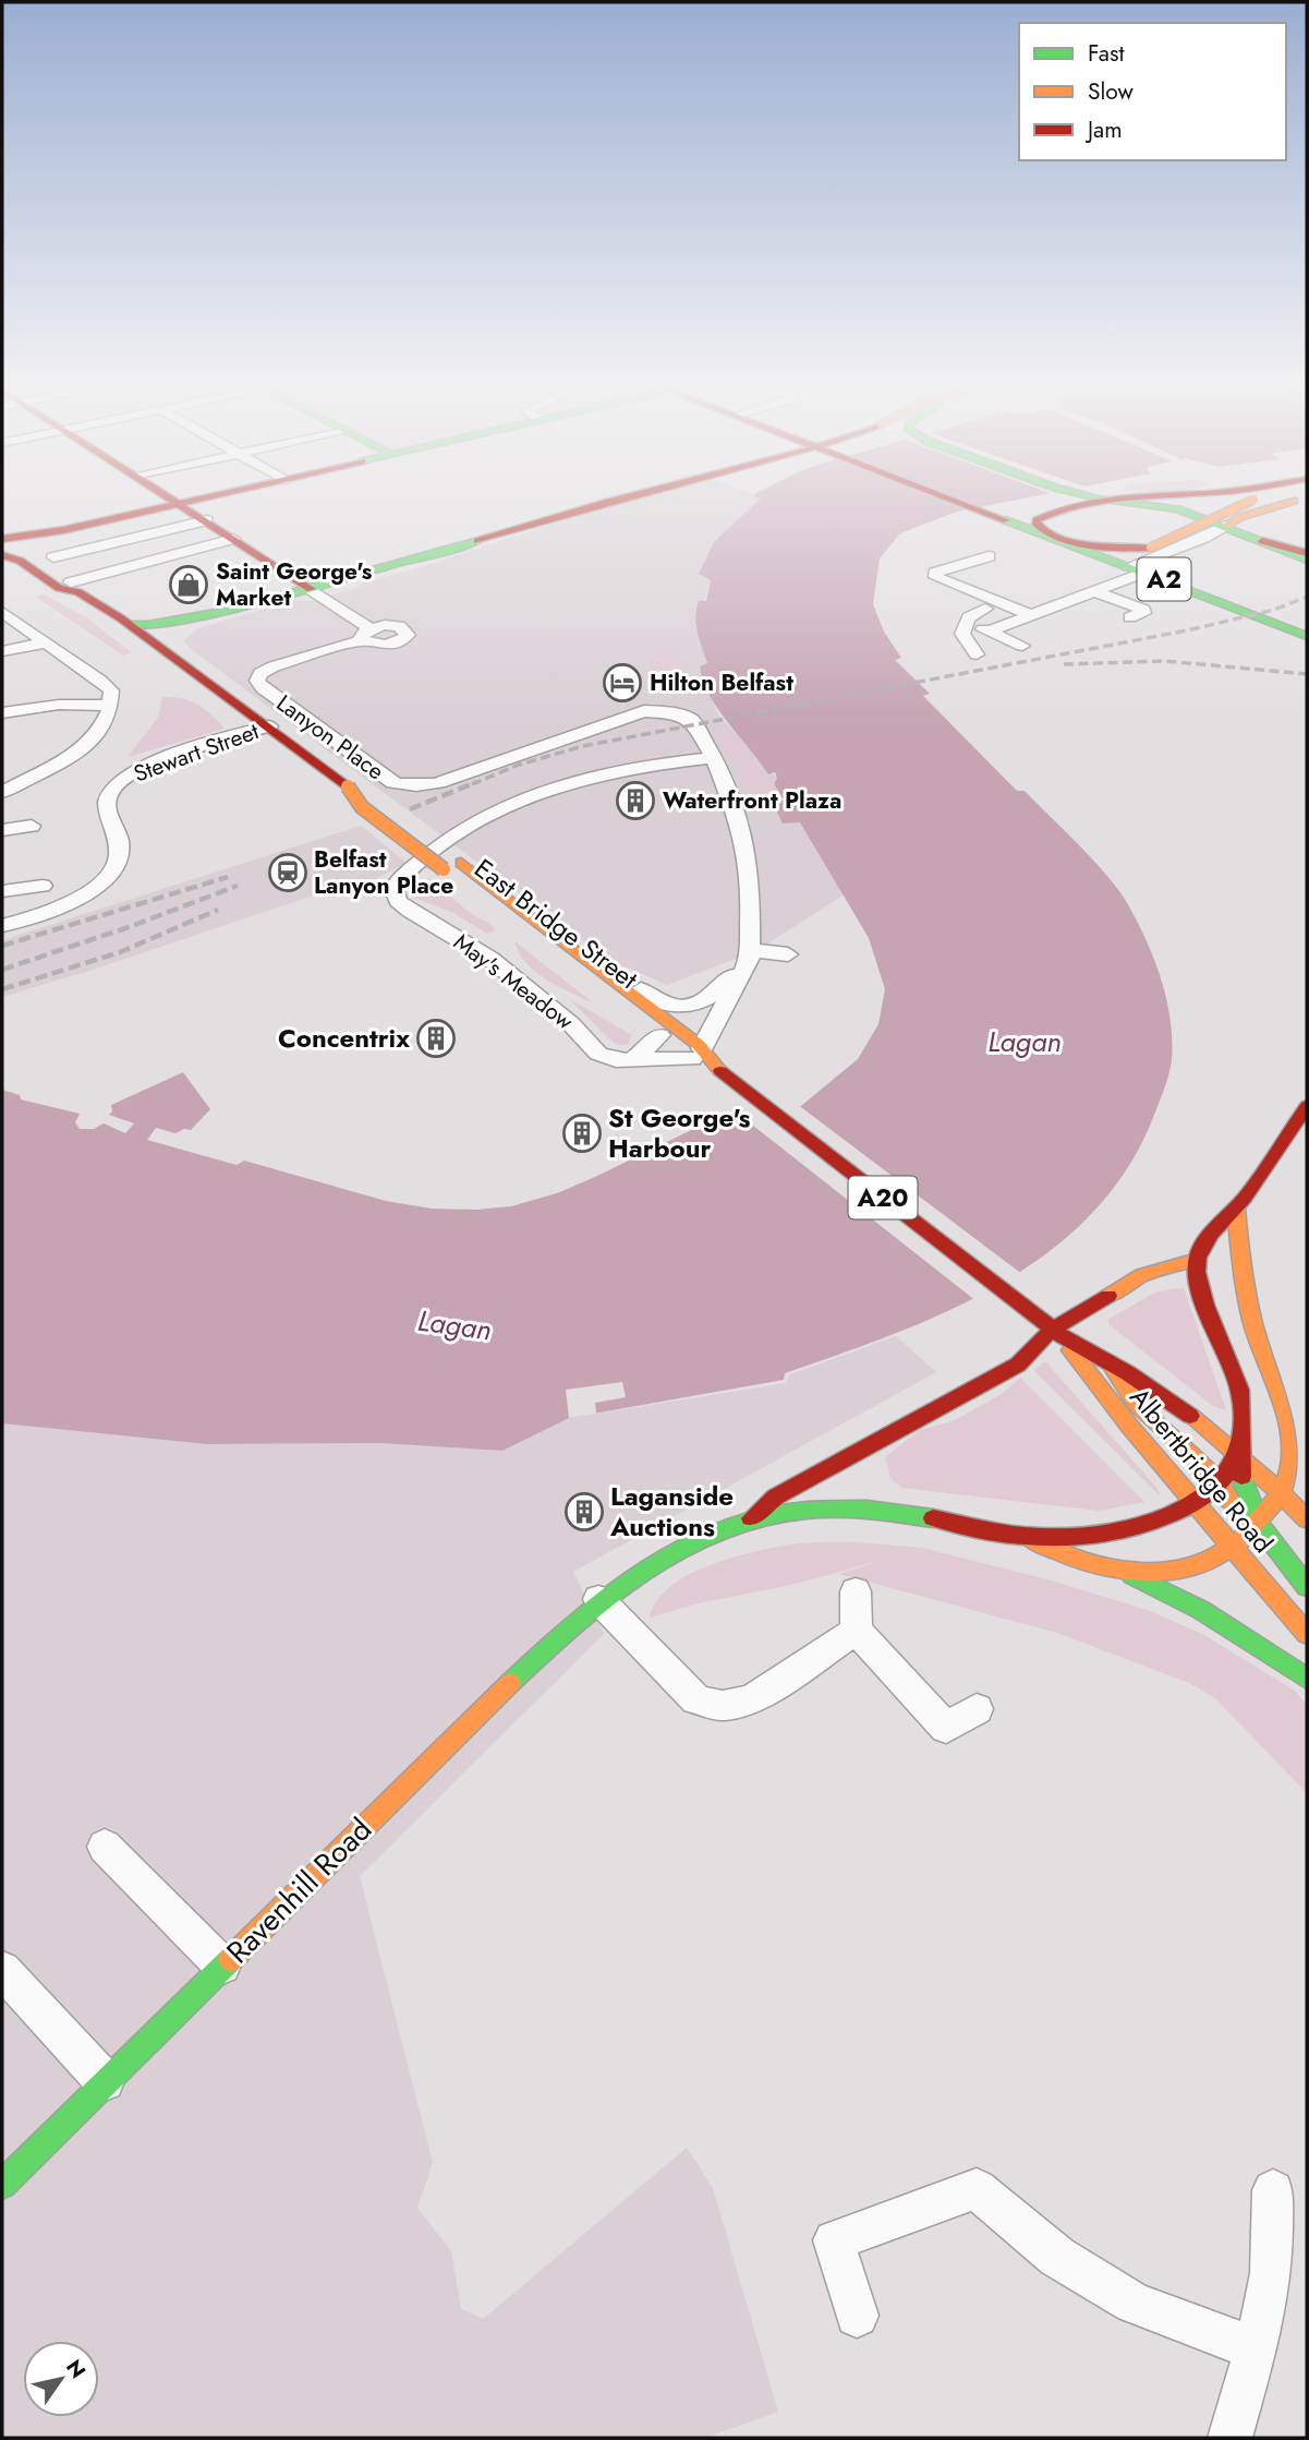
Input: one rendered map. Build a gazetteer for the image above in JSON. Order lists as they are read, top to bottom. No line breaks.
{"streets":{"main road":["A2","East Bridge Street","A20","Albertbridge Road","Ravenhill Road"],"street":["Lanyon Place","Stewart Street","May's Meadow"]},"crossings":[["Stewart Street","East Bridge Street"],["East Bridge Street","May's Meadow"],["East Bridge Street","Albertbridge Road"],["Albertbridge Road","Ravenhill Road"]],"water":["Lagan"],"places":{"shop":["Saint George's Market"],"hotel":["Hilton Belfast"],"building":["Waterfront Plaza","Concentrix","St George's Harbour","Laganside Auctions"],"station":["Belfast Lanyon Place"]},"legend":["Fast","Slow","Jam"],"north":"top right"}
